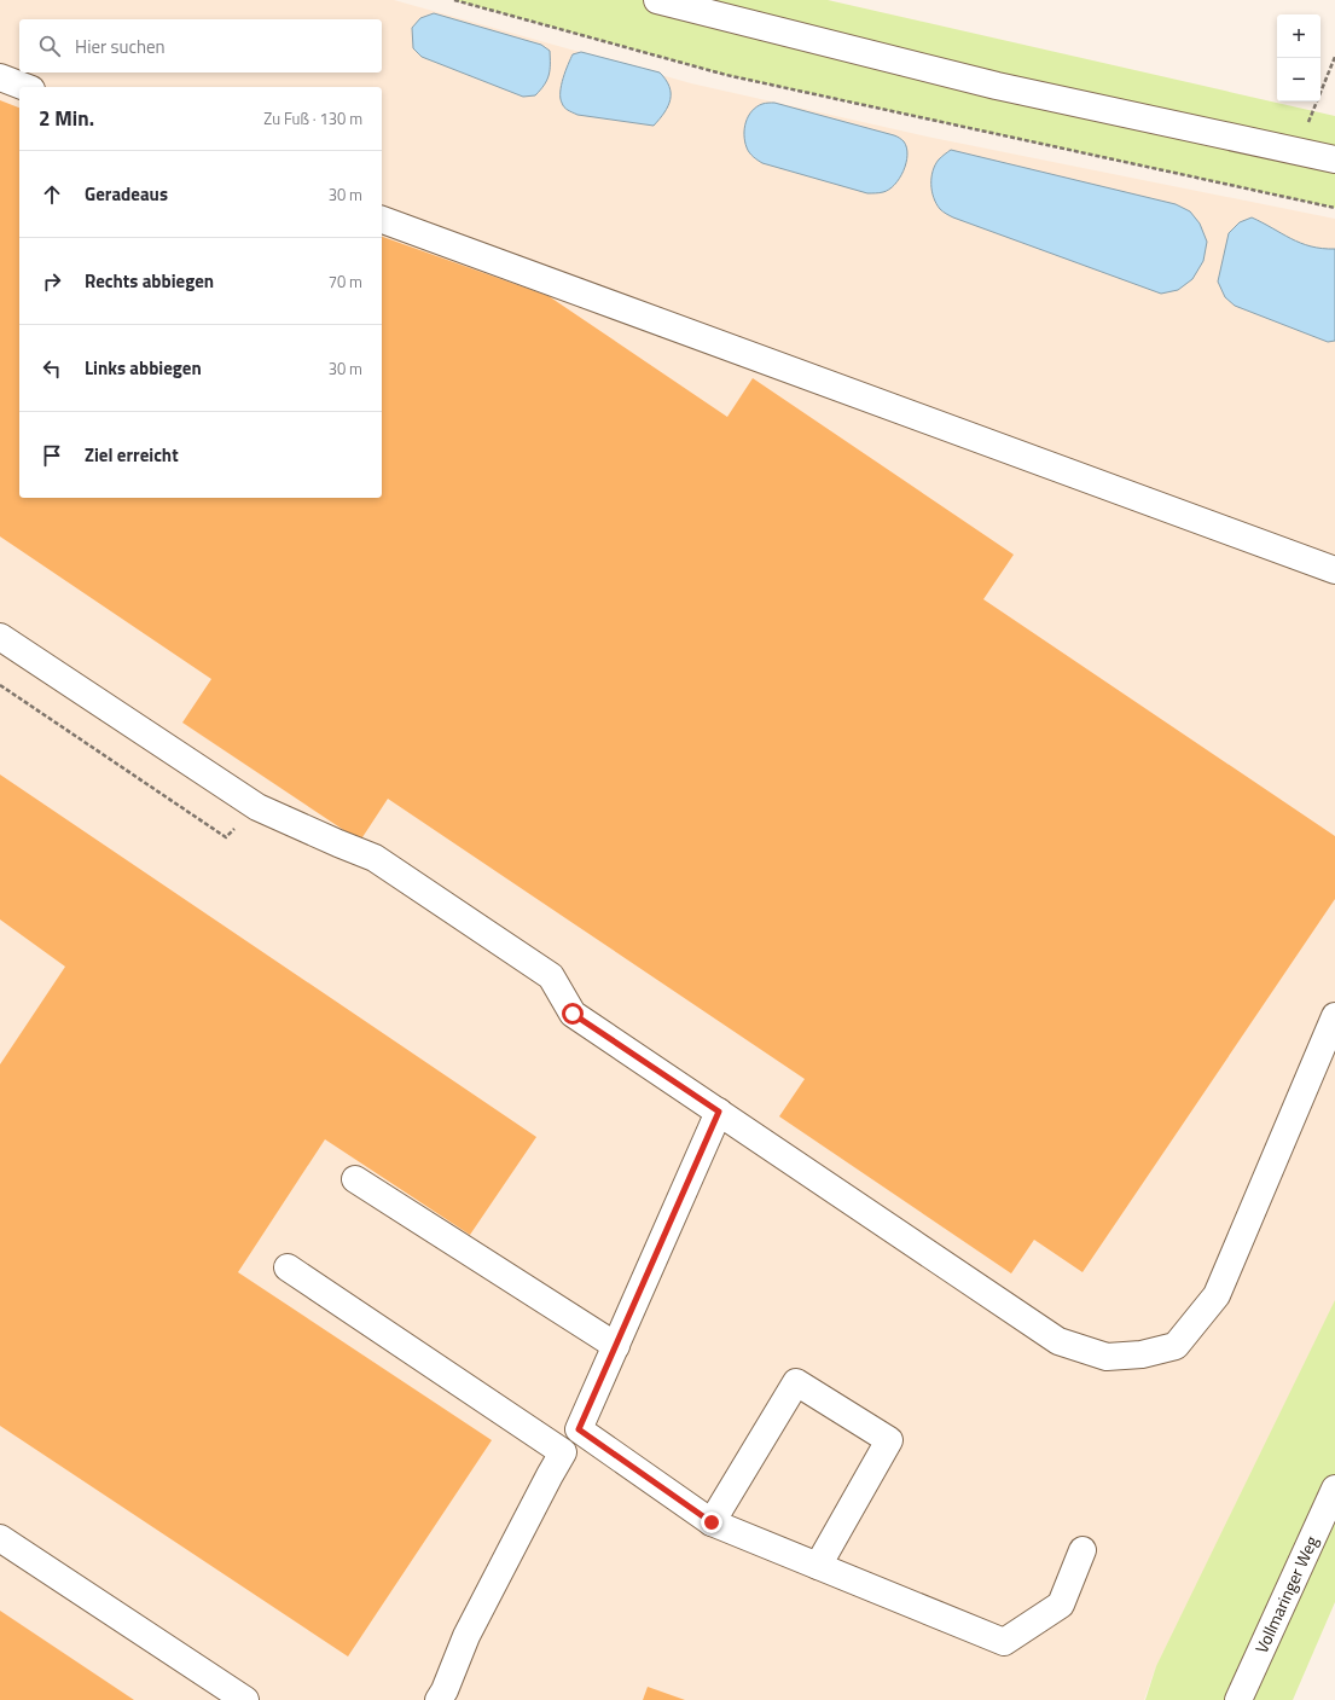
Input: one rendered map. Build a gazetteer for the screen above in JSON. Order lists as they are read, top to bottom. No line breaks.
{"streets":{"street":["Vollmaringer Weg"]},"page":{"map_buttons":["+","−"],"search":"Hier suchen","heading":["2 Min.","Zu Fuß · 130 m"],"list":[["Geradeaus","30 m"],["Rechts abbiegen","70 m"],["Links abbiegen","30 m"],"Ziel erreicht"]}}
